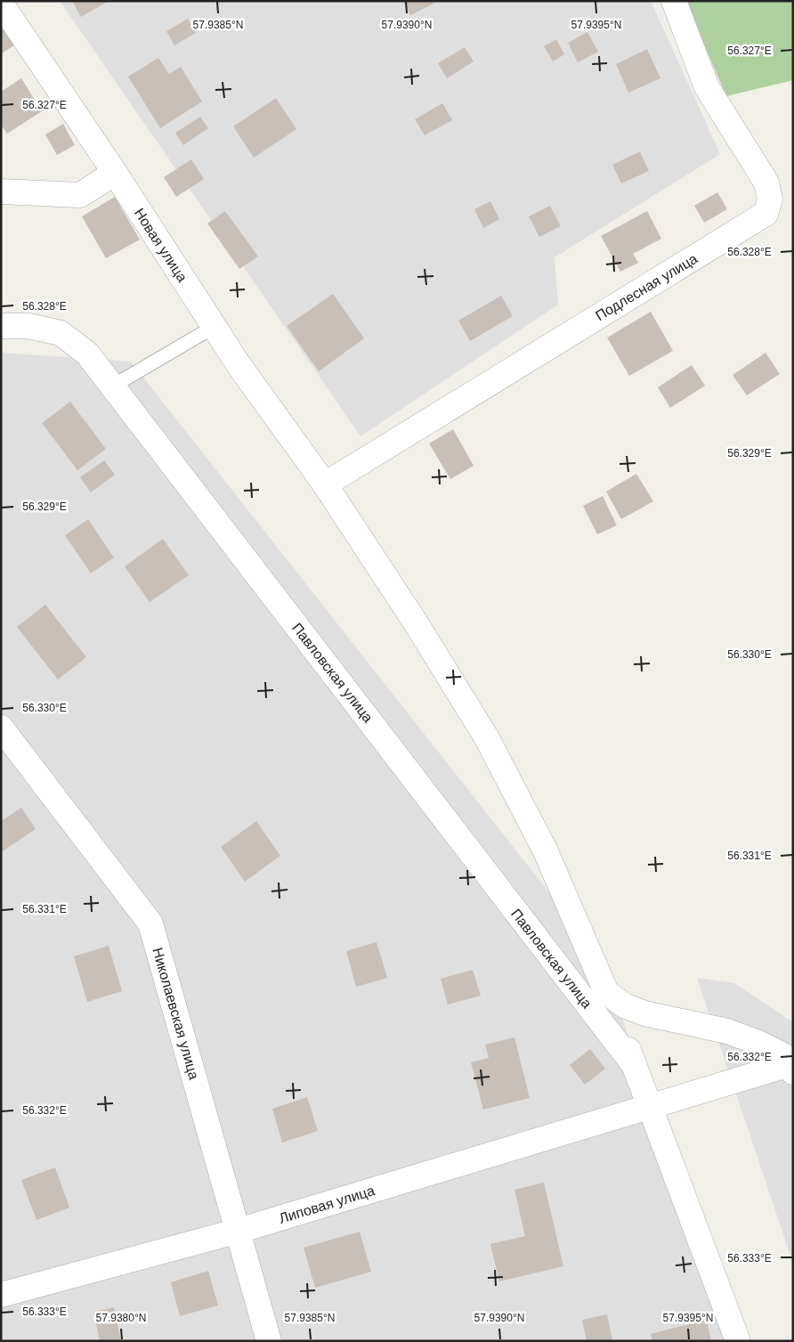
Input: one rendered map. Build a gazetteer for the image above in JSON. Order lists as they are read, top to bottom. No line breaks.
{"streets":{"street":["Новая улица","Подлесная улица","Павловская улица","Николаевская улица","Липовая улица"]},"crossings":[["Новая улица","Подлесная улица"],["Новая улица","Павловская улица"],["Новая улица","Липовая улица"],["Николаевская улица","Липовая улица"]],"coordinates":["57.9385°N","57.9390°N","57.9395°N","56.327°E","56.328°E","56.329°E","56.330°E","56.331°E","56.332°E","56.333°E","57.9380°N"]}
